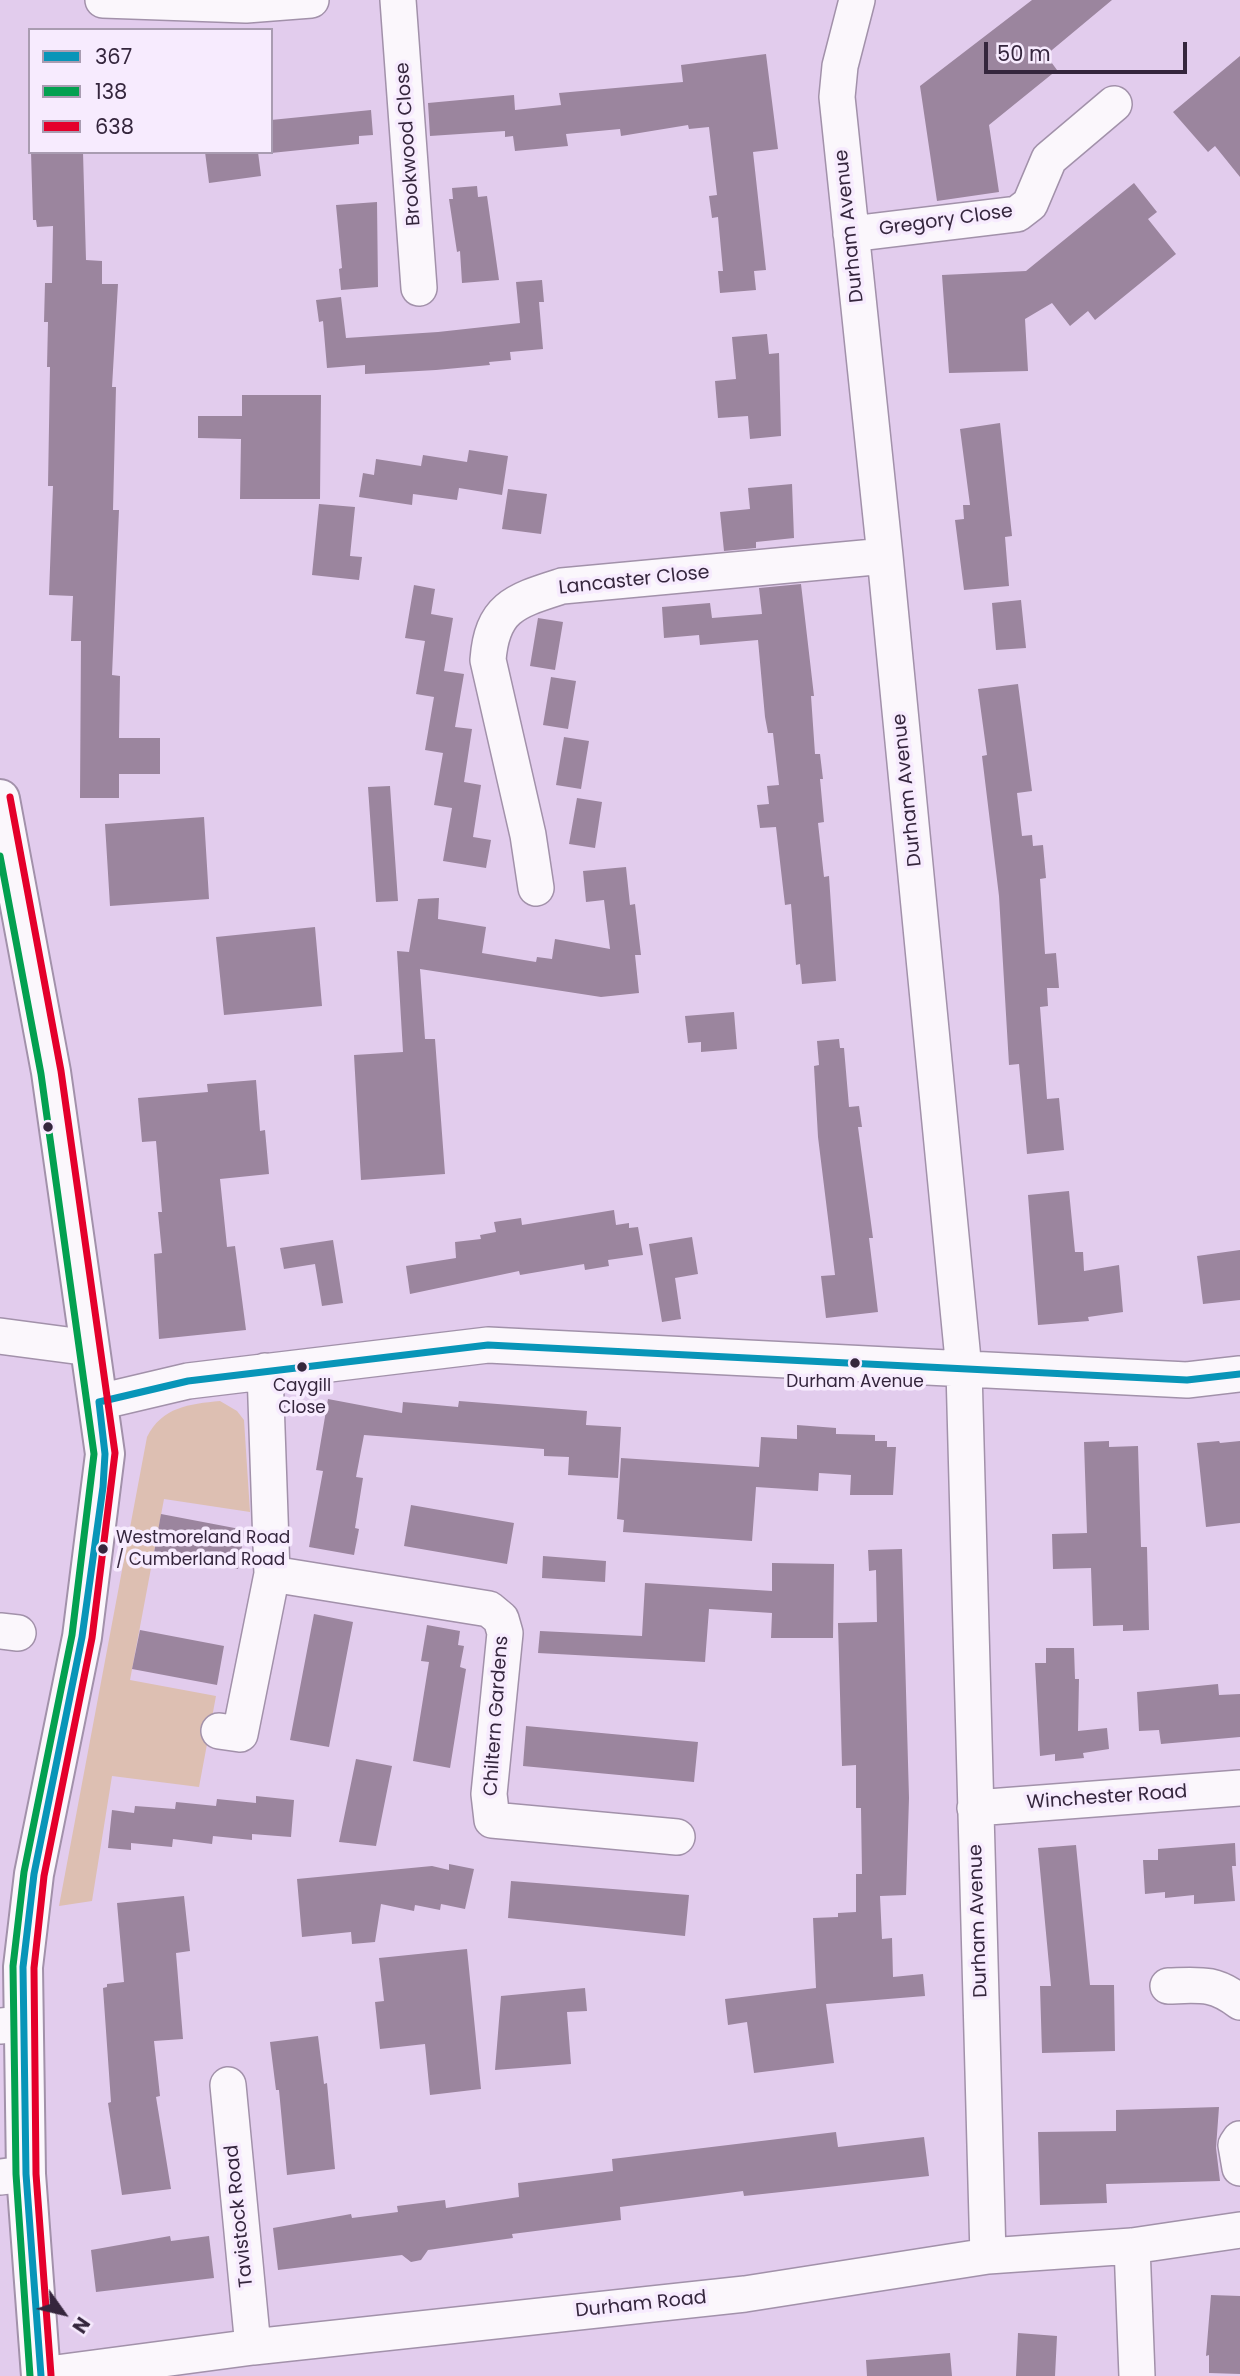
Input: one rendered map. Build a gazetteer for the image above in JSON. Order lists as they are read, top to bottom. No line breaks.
{"streets":{"street":["Brookwood Close","Gregory Close","Durham Avenue","Lancaster Close","Chiltern Gardens","Winchester Road","Tavistock Road","Durham Road"]},"crossings":[["Gregory Close","Durham Avenue"],["Durham Avenue","Lancaster Close"],["Durham Avenue","Winchester Road"],["Durham Avenue","Durham Road"],["Tavistock Road","Durham Road"]],"places":["Durham Avenue","Caygill Close","Westmoreland Road / Cumberland Road"],"lines":["transit line 638","transit line 138","transit line 367"],"legend":["367","138","638"],"scale_bar":"50 m","north":"bottom right"}
